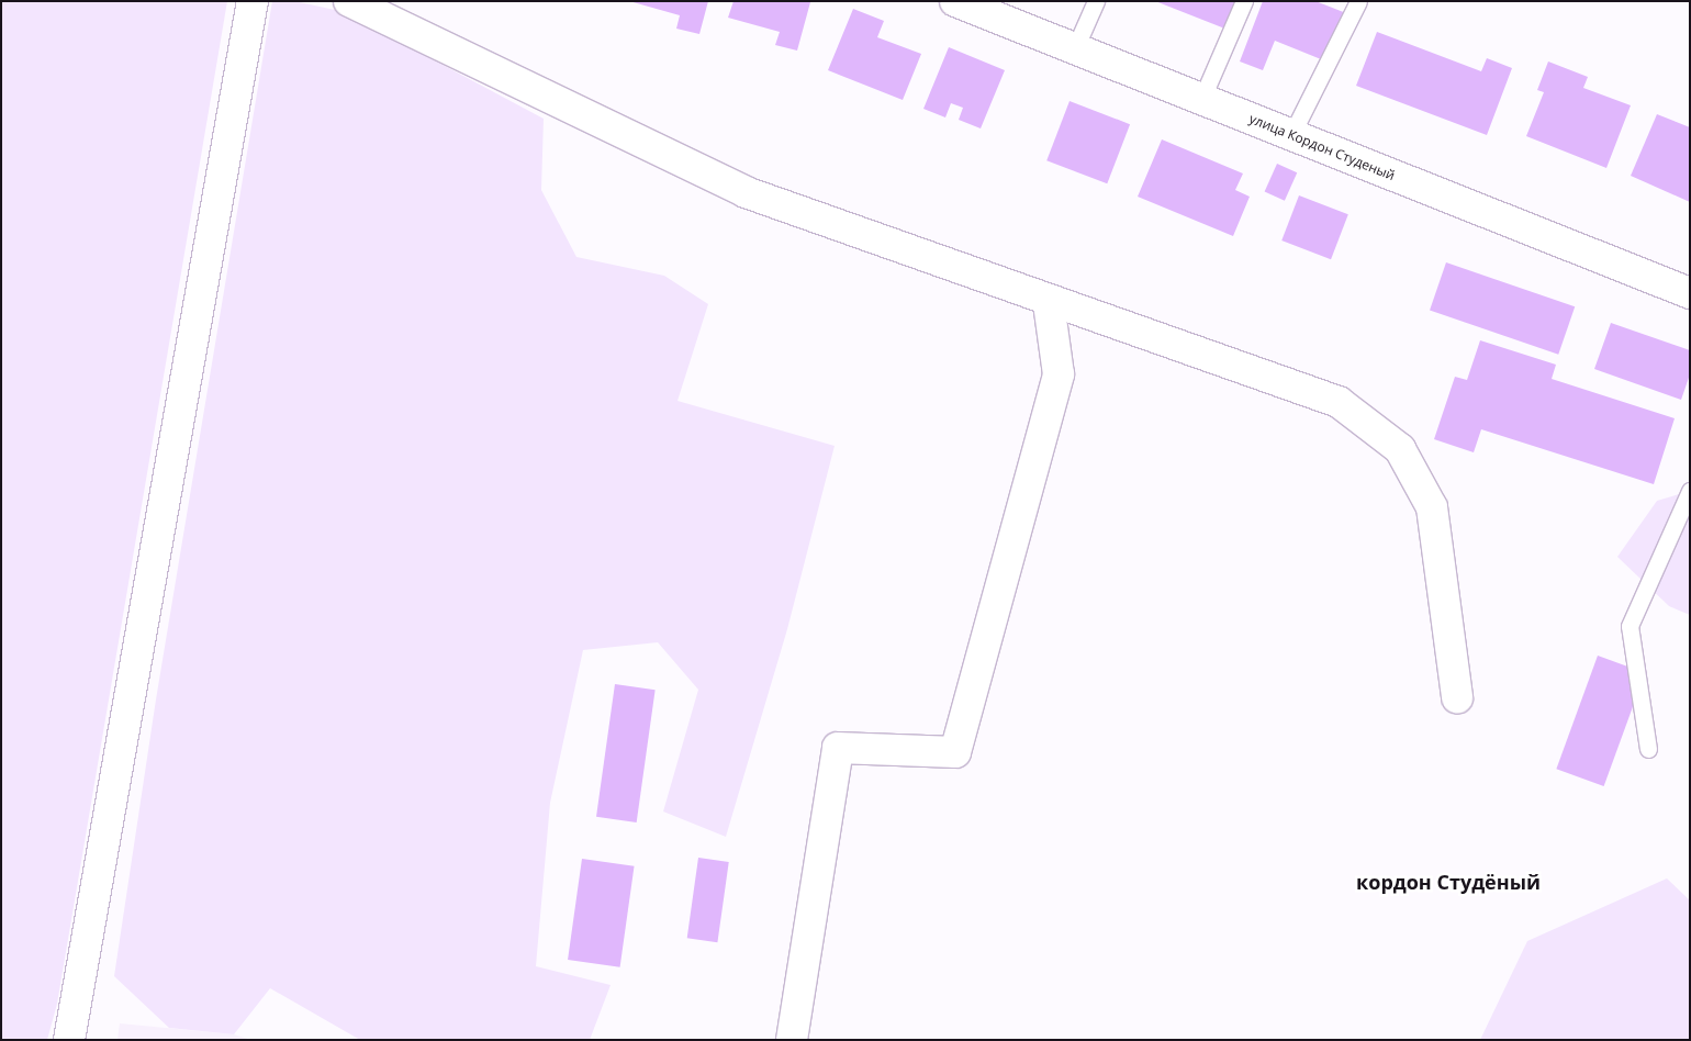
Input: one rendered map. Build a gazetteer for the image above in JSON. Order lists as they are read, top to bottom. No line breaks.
{"streets":{"street":["улица Кордон Студеный"]},"districts":["кордон Студёный"]}
